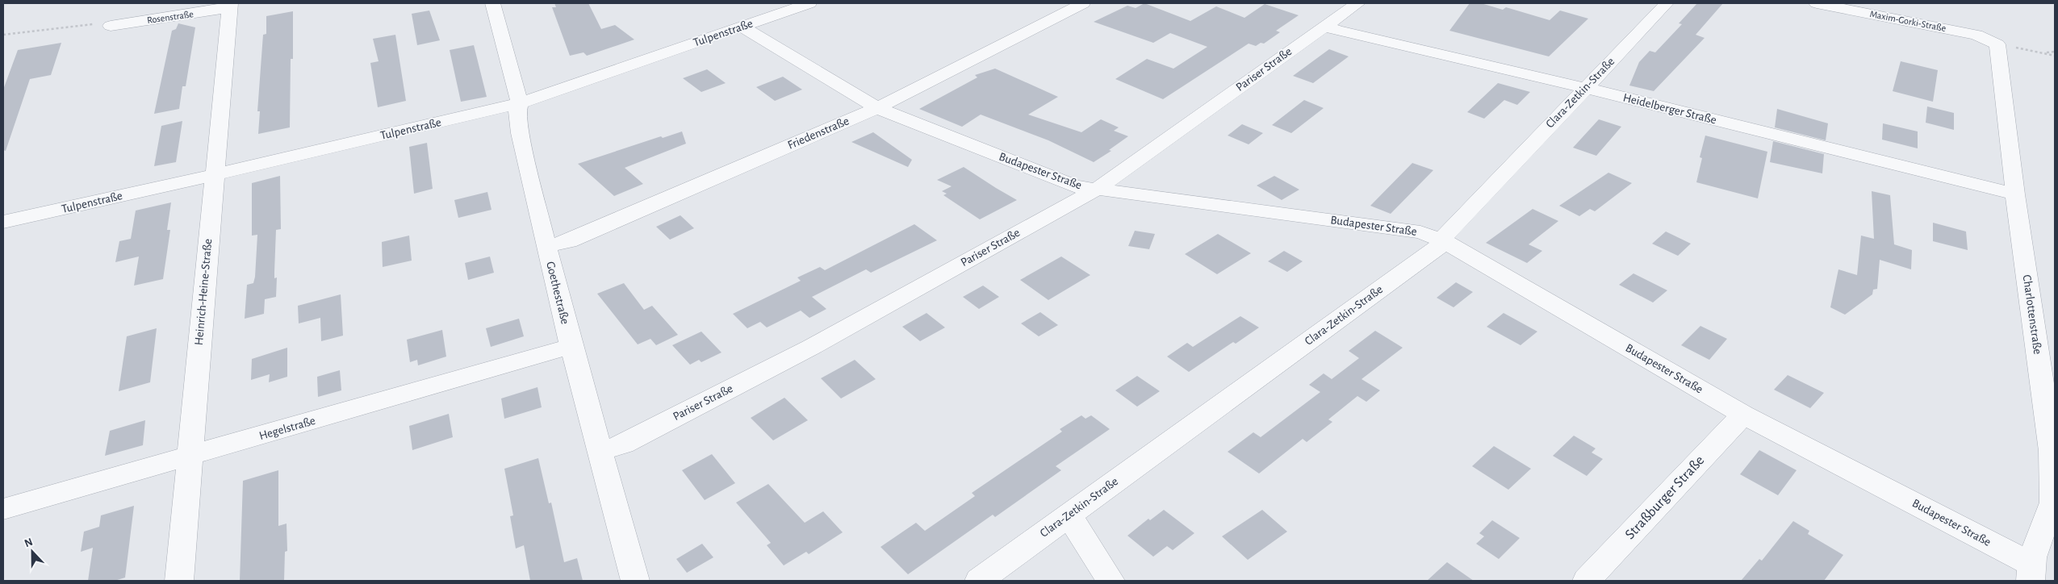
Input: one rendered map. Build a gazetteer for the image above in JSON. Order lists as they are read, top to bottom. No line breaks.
{"streets":{"street":["Rosenstraße","Maxim-Gorki-Straße","Tulpenstraße","Pariser Straße","Clara-Zetkin-Straße","Heidelberger Straße","Friedenstraße","Budapester Straße","Heinrich-Heine-Straße","Goethestraße","Charlottenstraße","Hegelstraße","Straßburger Straße"]},"crossings":[["Rosenstraße","Heinrich-Heine-Straße"],["Maxim-Gorki-Straße","Charlottenstraße"],["Tulpenstraße","Budapester Straße"],["Tulpenstraße","Heinrich-Heine-Straße"],["Tulpenstraße","Goethestraße"],["Pariser Straße","Heidelberger Straße"],["Pariser Straße","Budapester Straße"],["Pariser Straße","Goethestraße"],["Clara-Zetkin-Straße","Heidelberger Straße"],["Clara-Zetkin-Straße","Budapester Straße"],["Heidelberger Straße","Charlottenstraße"],["Friedenstraße","Budapester Straße"],["Friedenstraße","Goethestraße"],["Budapester Straße","Charlottenstraße"],["Budapester Straße","Straßburger Straße"],["Heinrich-Heine-Straße","Hegelstraße"],["Goethestraße","Hegelstraße"]],"north":"top"}
